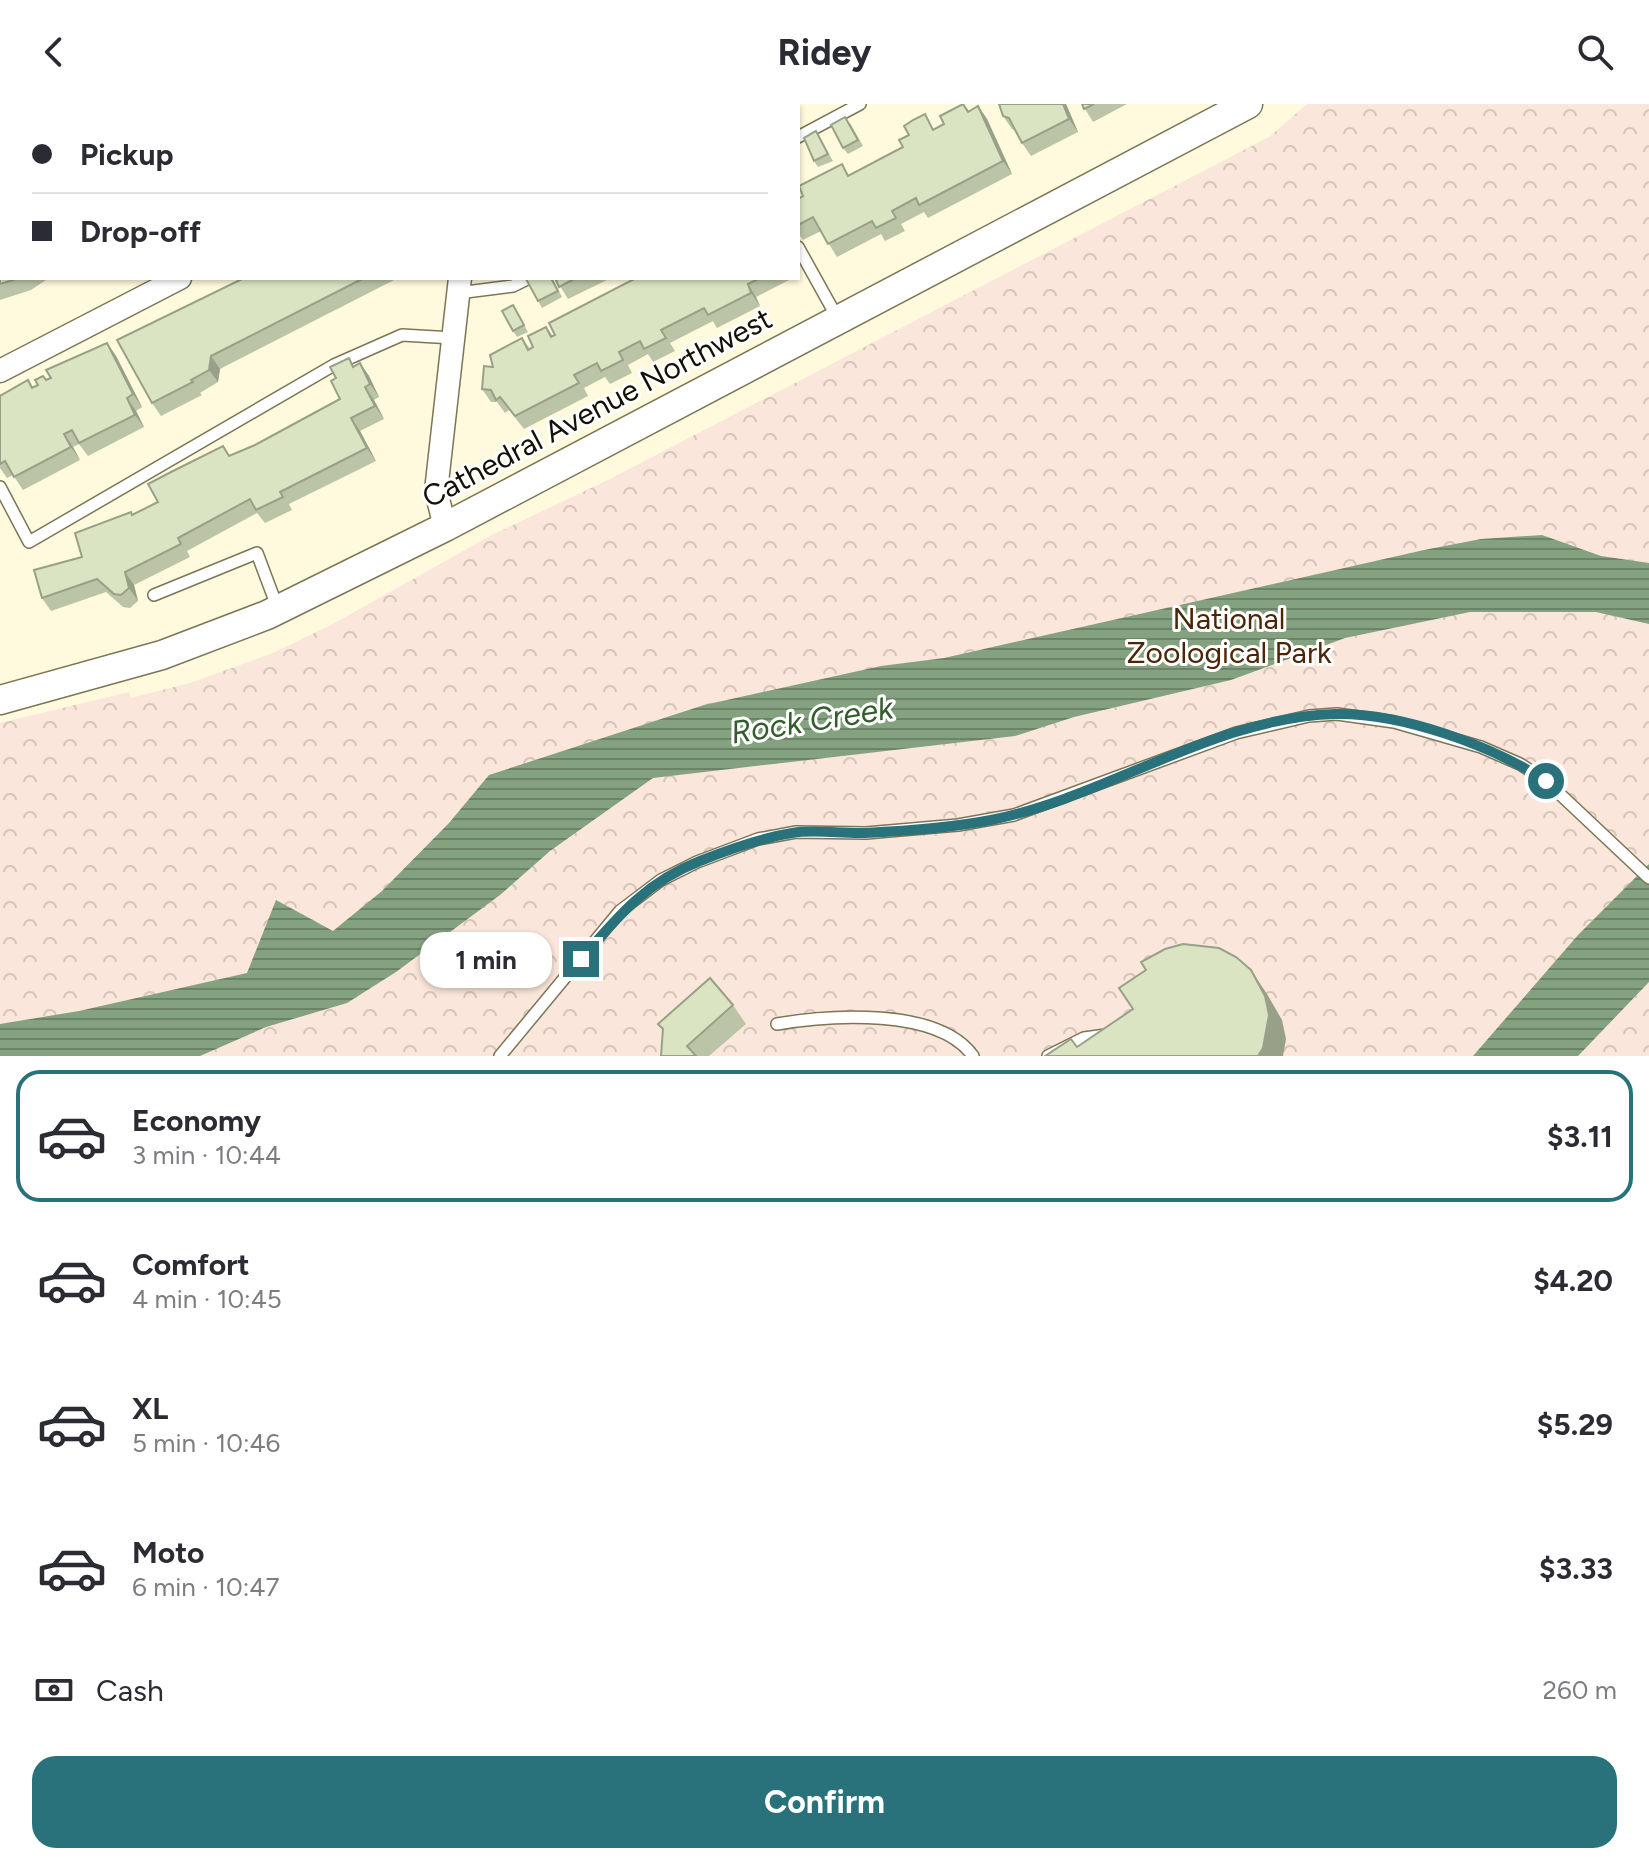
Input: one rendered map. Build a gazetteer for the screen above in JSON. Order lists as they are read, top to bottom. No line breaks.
{"streets":{"street":["Cathedral Avenue Northwest"]},"water":["Rock Creek"],"parks":["National Zoological Park"],"page":{"header":"Ridey","banner":["Pickup","Drop-off"],"bubble":"1 min","list":[{"name":"Economy","note":"3 min · 10:44","value":"$3.11"},{"name":"Comfort","note":"4 min · 10:45","value":"$4.20"},{"name":"XL","note":"5 min · 10:46","value":"$5.29"},{"name":"Moto","note":"6 min · 10:47","value":"$3.33"}],"pay":["Cash","260 m"],"buttons":"Confirm"}}
